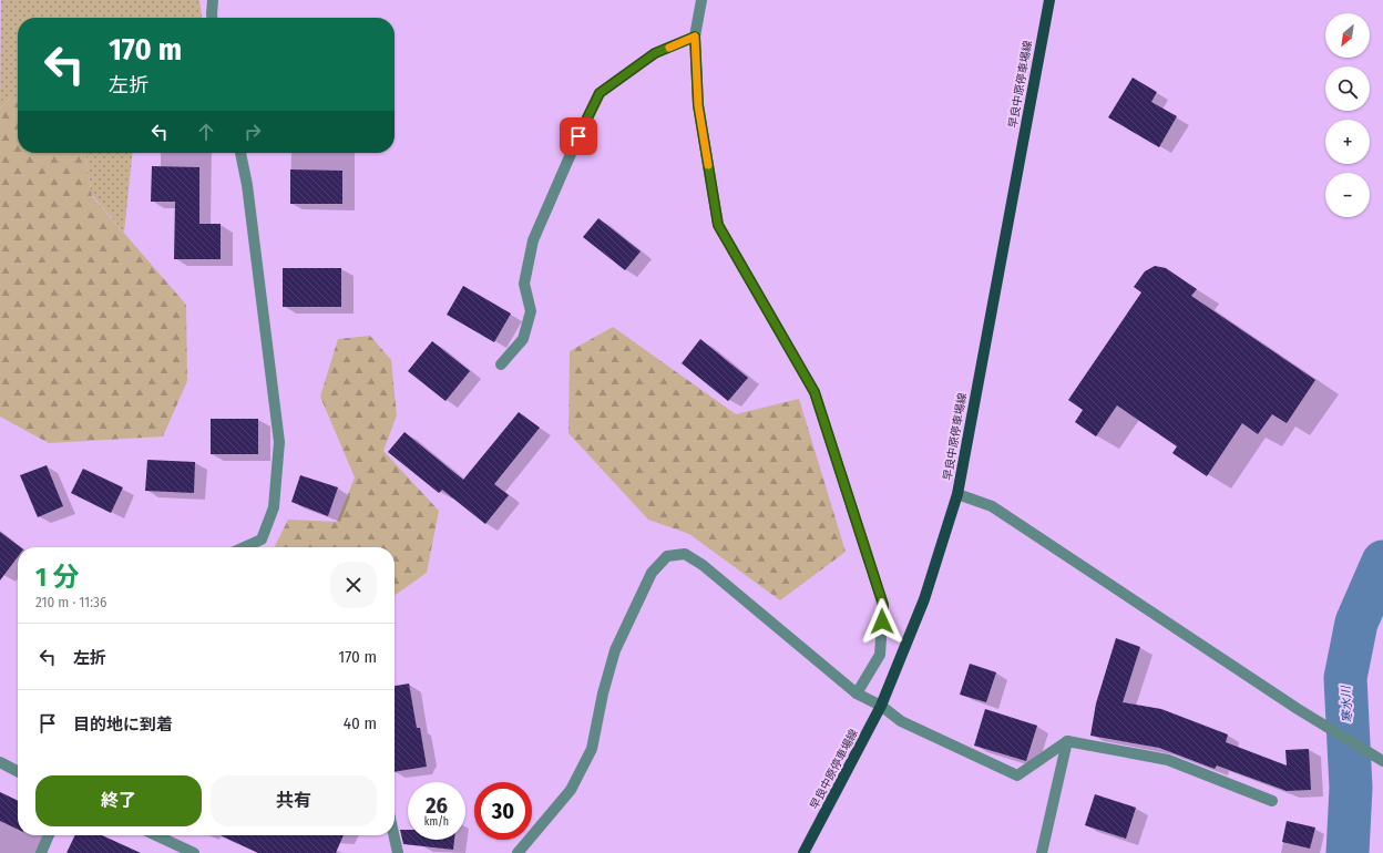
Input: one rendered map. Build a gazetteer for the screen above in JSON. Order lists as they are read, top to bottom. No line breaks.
{"streets":{"main road":["早良中原停車場線"]},"water":["寒水川"],"north":"bottom left","page":{"map_buttons":["+","−"],"turn":["170 m","左折"],"heading":["1 分","210 m · 11:36"],"list":[{"name":"左折","value":"170 m"},{"name":"目的地に到着","value":"40 m"}],"buttons":["終了","共有"],"speed":"26 km/h","limit":"30"}}
